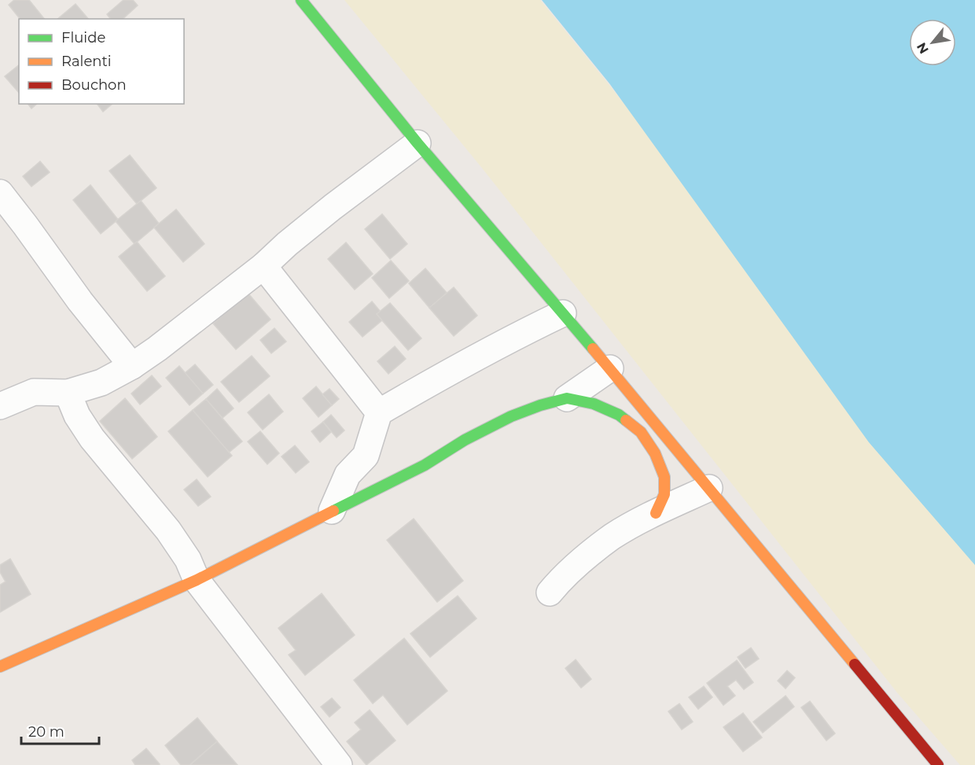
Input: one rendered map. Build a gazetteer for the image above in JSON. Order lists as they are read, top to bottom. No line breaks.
{"legend":["Fluide","Ralenti","Bouchon"],"scale_bar":"20 m","north":"bottom left"}
